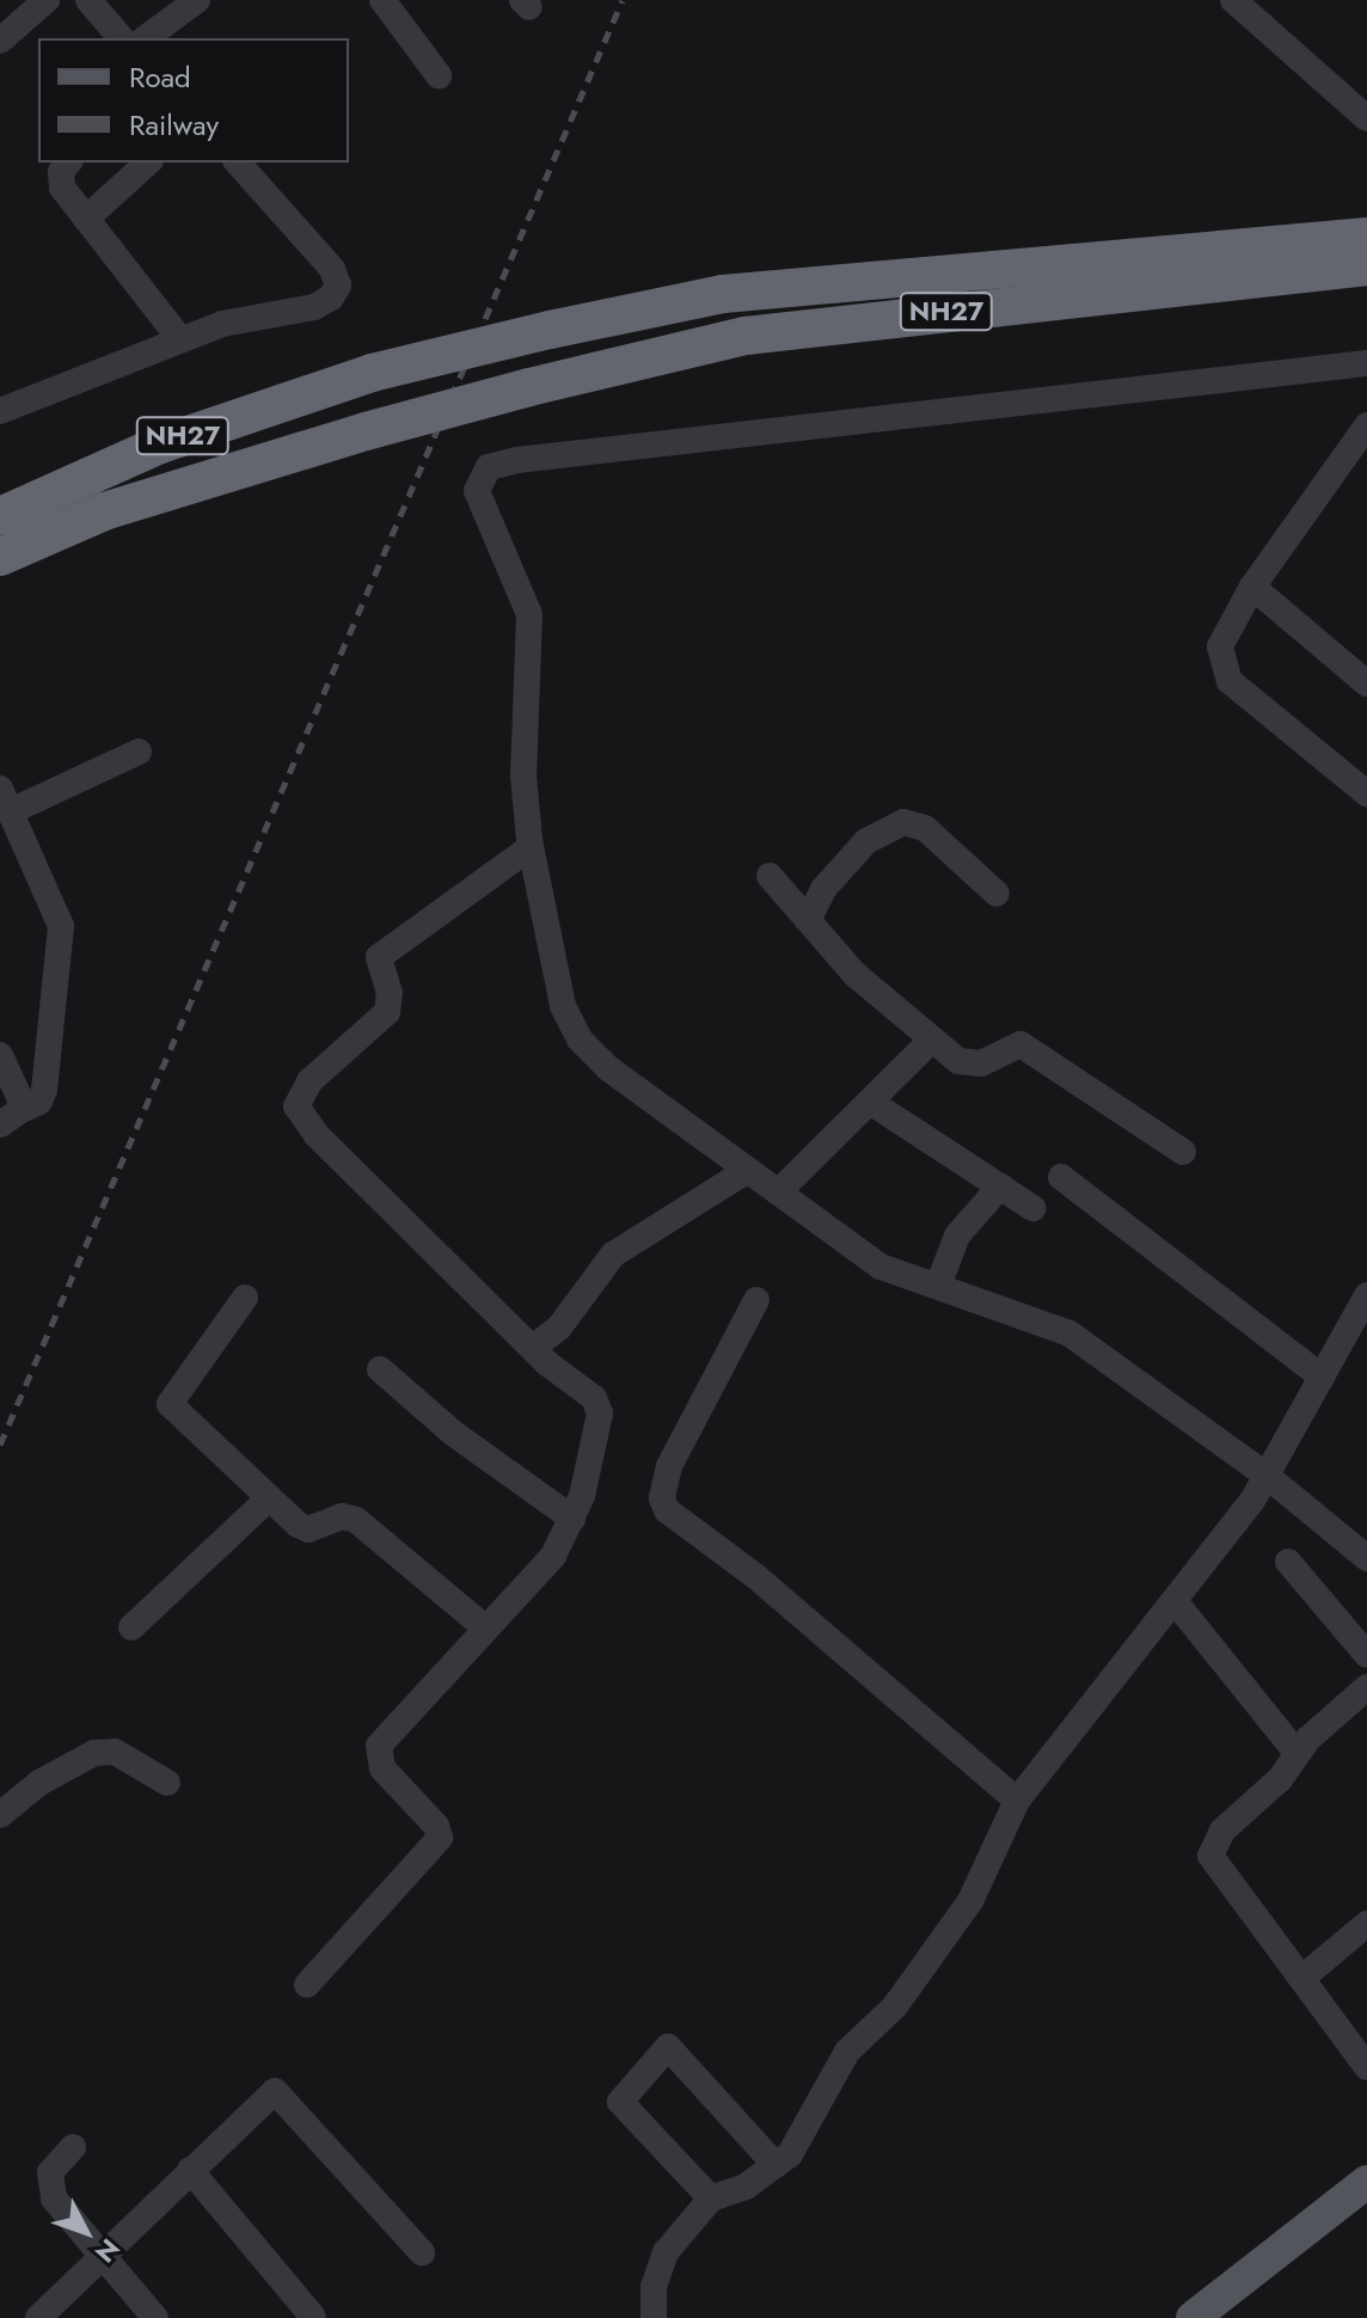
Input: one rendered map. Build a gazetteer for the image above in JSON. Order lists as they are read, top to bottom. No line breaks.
{"streets":{"highway":["NH27"]},"legend":["Road","Railway"],"north":"bottom right"}
